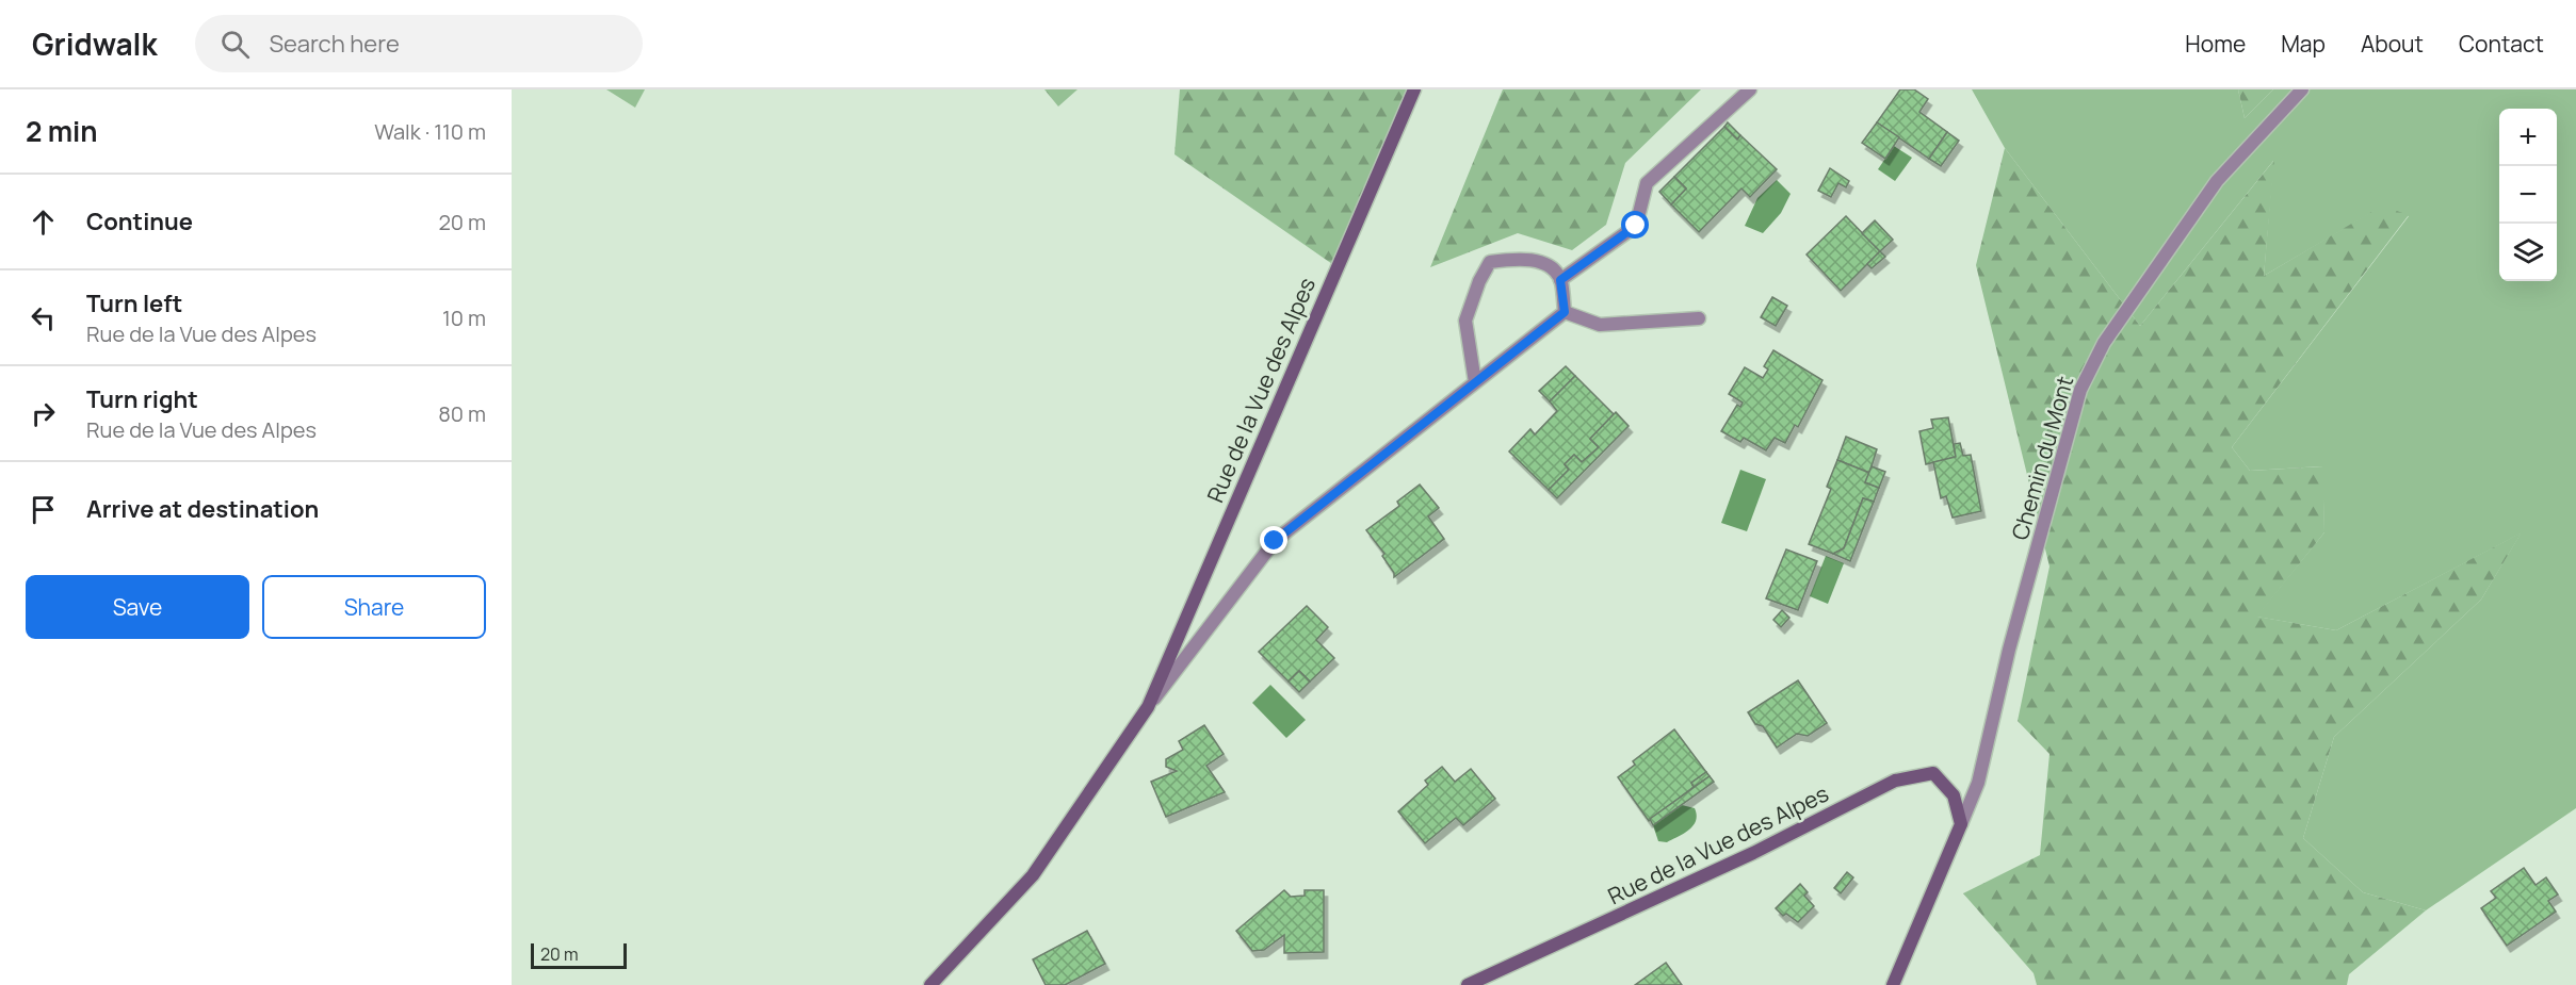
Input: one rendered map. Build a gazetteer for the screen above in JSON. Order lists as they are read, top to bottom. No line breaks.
{"streets":{"street":["Rue de la Vue des Alpes","Chemin du Mont"]},"crossings":[["Rue de la Vue des Alpes","Chemin du Mont"]],"scale_bar":"20 m","page":{"header":"Gridwalk","search":"Search here","nav":["Home","Map","About","Contact"],"heading":["2 min","Walk · 110 m"],"map_buttons":["+","−"],"list":[["Continue","20 m"],["Turn left","Rue de la Vue des Alpes","10 m"],["Turn right","Rue de la Vue des Alpes","80 m"],"Arrive at destination"],"buttons":["Save","Share"],"scale":"20 m"}}
